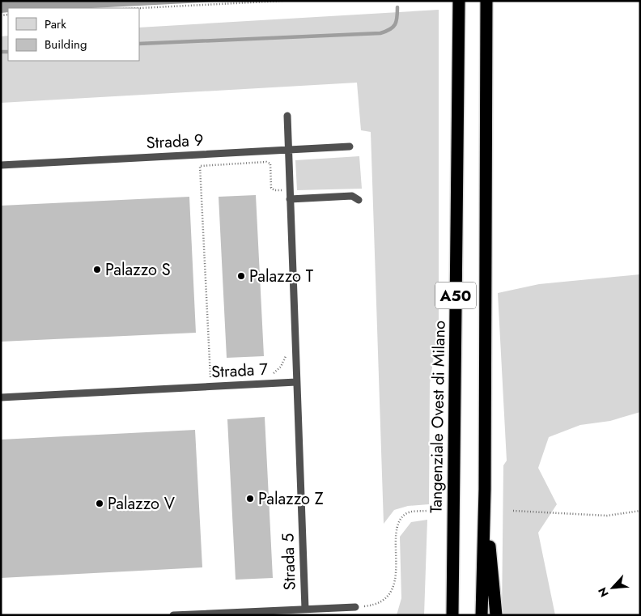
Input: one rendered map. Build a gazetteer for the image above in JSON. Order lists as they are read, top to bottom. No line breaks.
{"streets":{"highway":["A50","Tangenziale Ovest di Milano"],"lane":["Strada 9","Strada 7","Strada 5"]},"crossings":[["Strada 7","Strada 5"]],"places":["Palazzo S","Palazzo T","Palazzo Z","Palazzo V"],"legend":["Park","Building"],"north":"bottom left"}
